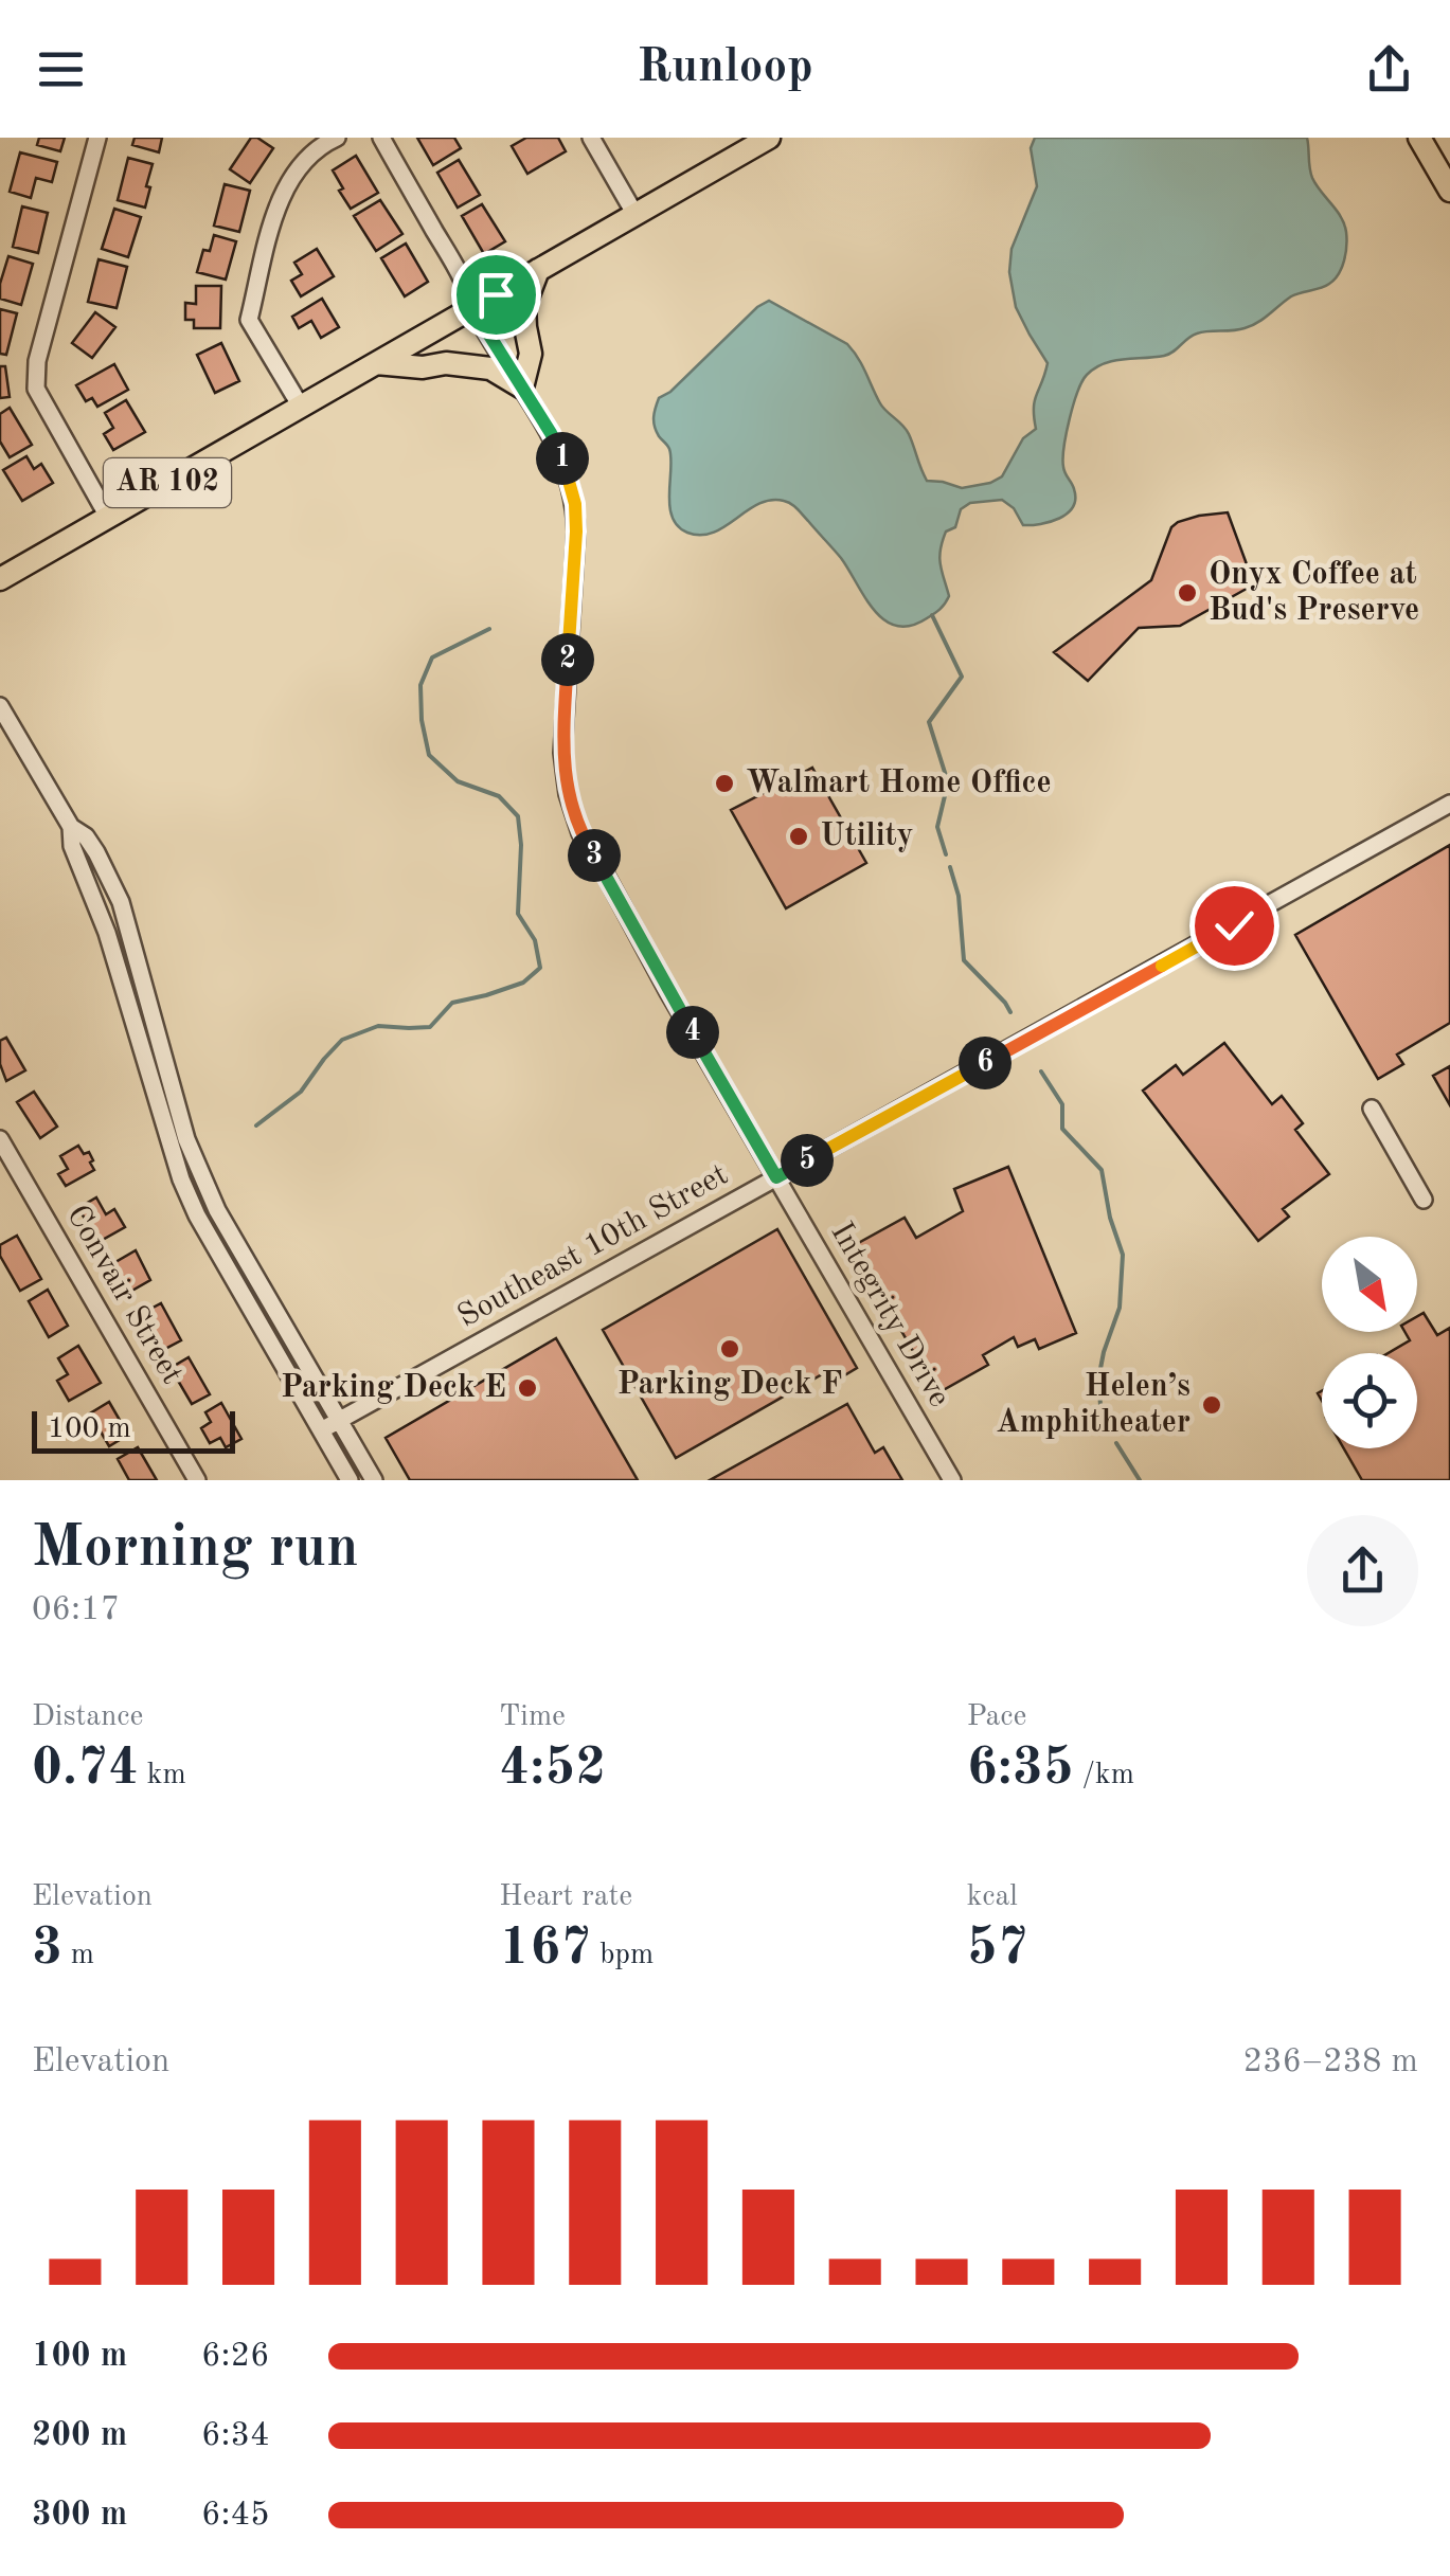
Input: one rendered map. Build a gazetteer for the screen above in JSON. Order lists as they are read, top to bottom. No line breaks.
{"streets":{"main road":["AR 102"],"street":["Southeast 10th Street","Convair Street","Integrity Drive"]},"crossings":[["AR 102","Integrity Drive"],["Southeast 10th Street","Integrity Drive"]],"places":["Onyx Coffee at Bud's Preserve","Walmart Home Office","Utility","Parking Deck F","Parking Deck E","Helen’s Amphitheater"],"scale_bar":"100 m","north":"bottom right","page":{"header":"Runloop","pins":["1","2","3","4","6","5"],"scale":"100 m","heading":["Morning run","06:17"],"stats":[["Distance","0.74 km"],["Time","4:52"],["Pace","6:35 /km"],["Elevation","3 m"],["Heart rate","167 bpm"],["kcal","57"]],"chart":["Elevation","236–238 m"],"list":[{"name":"100 m","note":"6:26"},{"name":"200 m","note":"6:34"},{"name":"300 m","note":"6:45"}]}}
